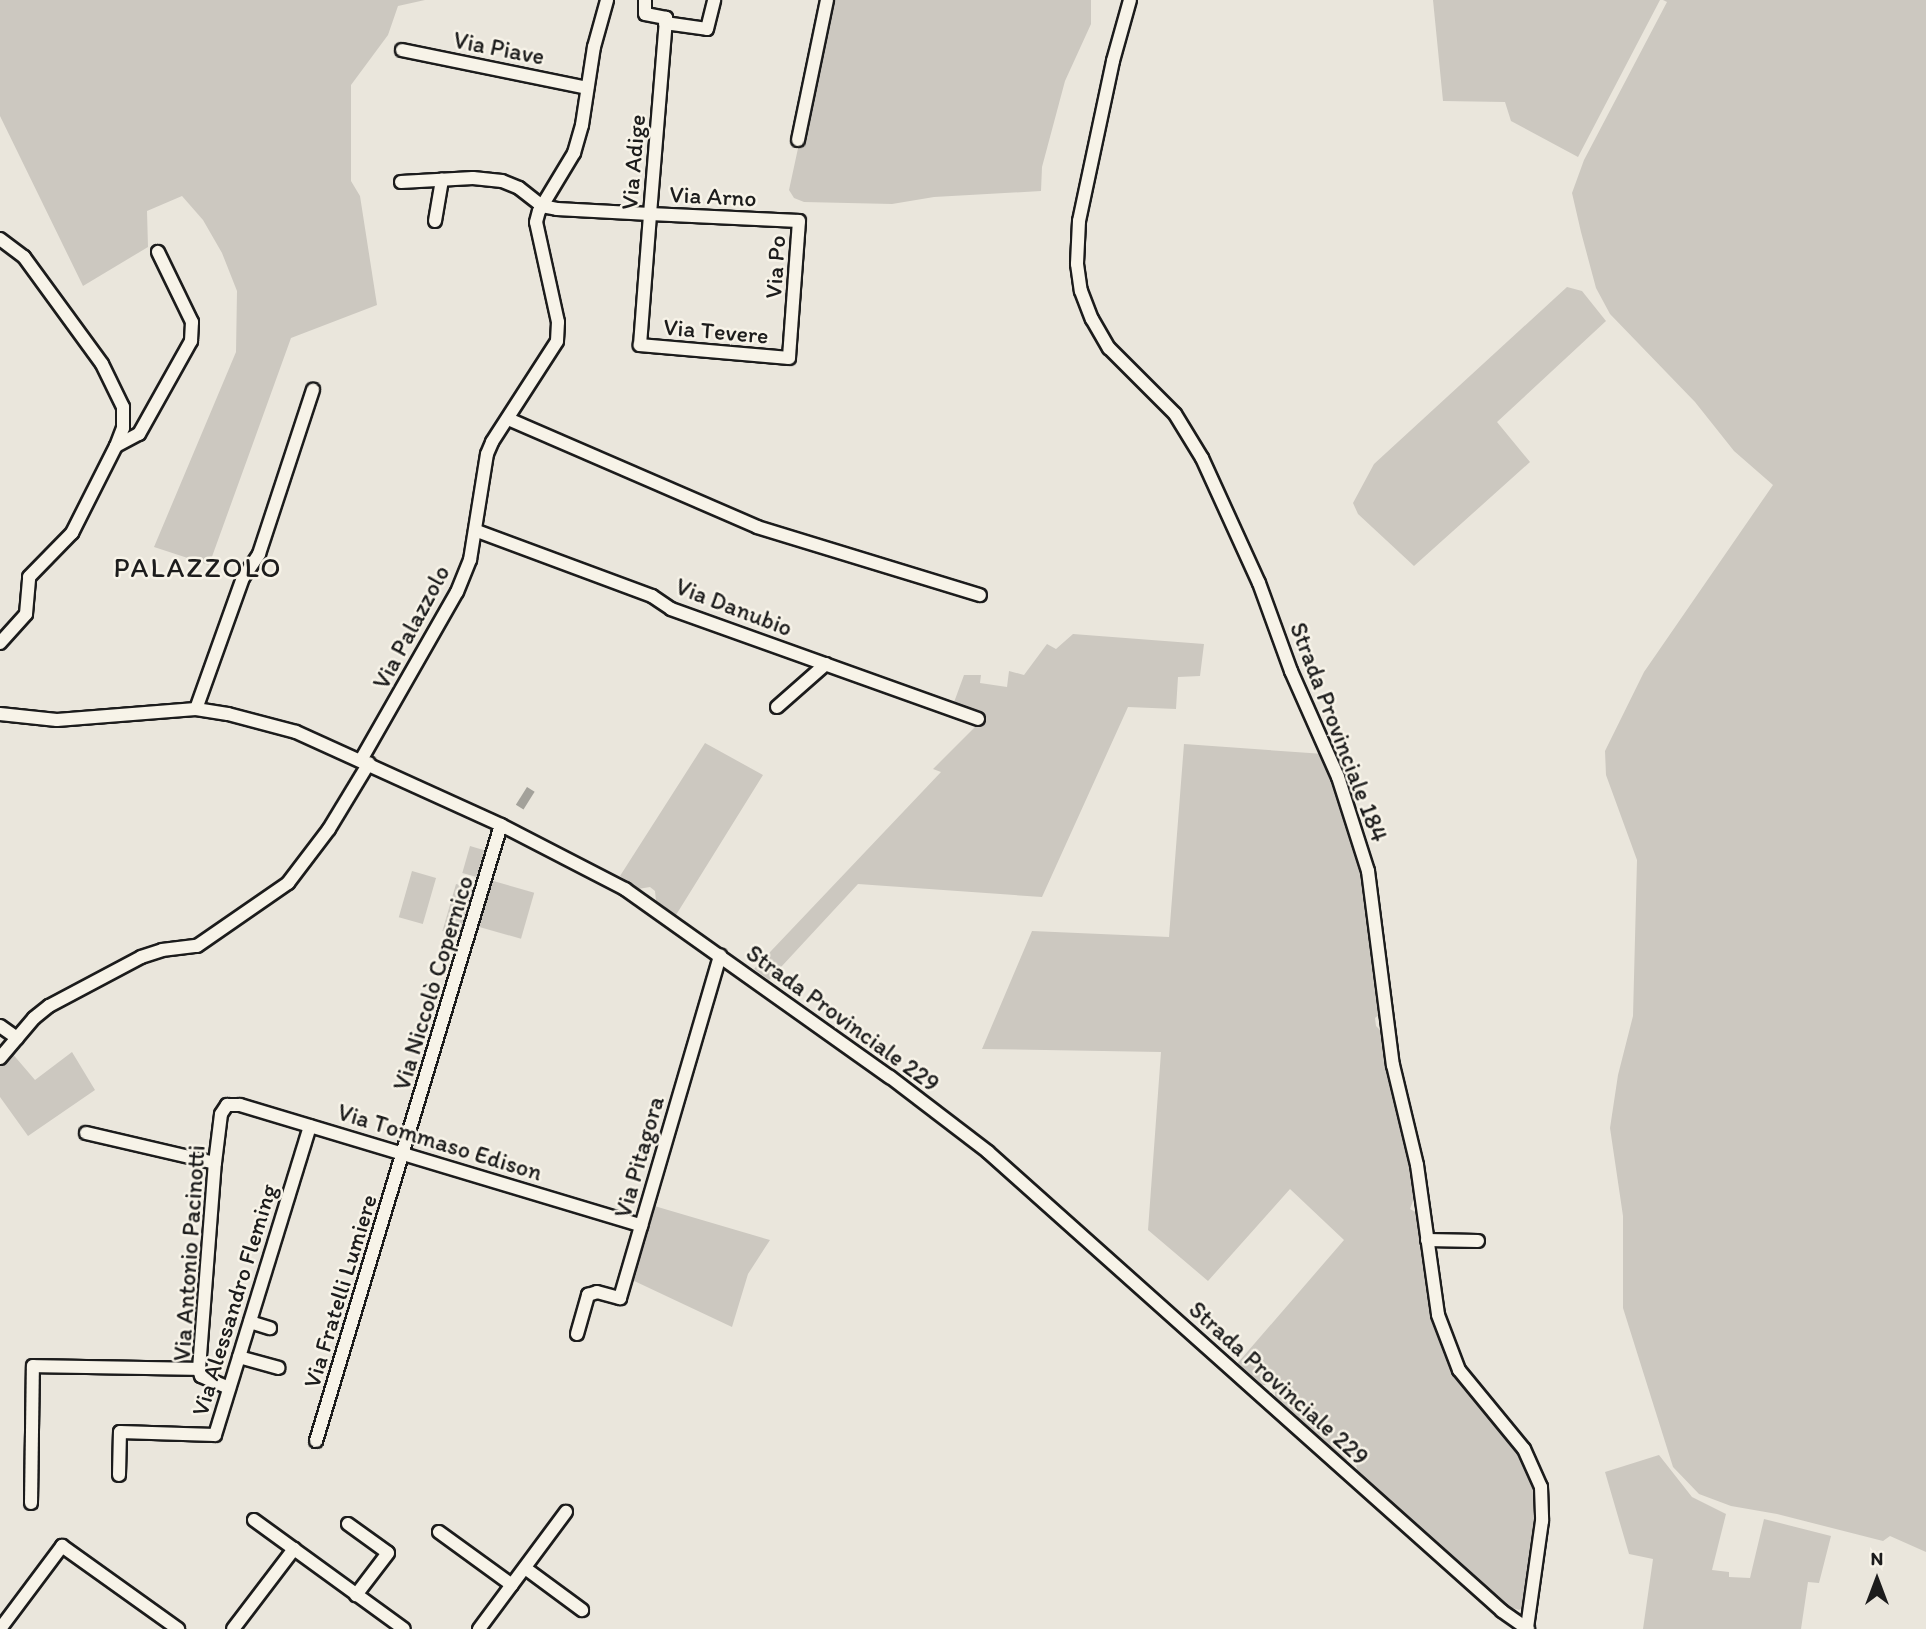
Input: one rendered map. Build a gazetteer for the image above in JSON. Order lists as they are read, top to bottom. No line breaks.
{"streets":{"street":["Via Piave","Via Adige","Via Arno","Via Po","Via Tevere","Via Danubio","Via Palazzolo","Strada Provinciale 184","Via Niccolò Copernico","Strada Provinciale 229","Via Tommaso Edison","Via Pitagora","Via Antonio Pacinotti","Via Fratelli Lumiere","Via Alessandro Fleming"]},"crossings":[["Via Piave","Via Palazzolo"],["Via Adige","Via Arno"],["Via Adige","Via Tevere"],["Via Arno","Via Po"],["Via Arno","Via Palazzolo"],["Via Po","Via Tevere"],["Via Danubio","Via Palazzolo"],["Via Palazzolo","Strada Provinciale 229"],["Strada Provinciale 184","Strada Provinciale 229"],["Via Niccolò Copernico","Strada Provinciale 229"],["Via Niccolò Copernico","Via Tommaso Edison"],["Via Niccolò Copernico","Via Fratelli Lumiere"],["Strada Provinciale 229","Via Pitagora"],["Via Tommaso Edison","Via Pitagora"],["Via Tommaso Edison","Via Antonio Pacinotti"],["Via Tommaso Edison","Via Fratelli Lumiere"],["Via Tommaso Edison","Via Alessandro Fleming"],["Via Antonio Pacinotti","Via Alessandro Fleming"]],"districts":["PALAZZOLO"],"north":"top"}
